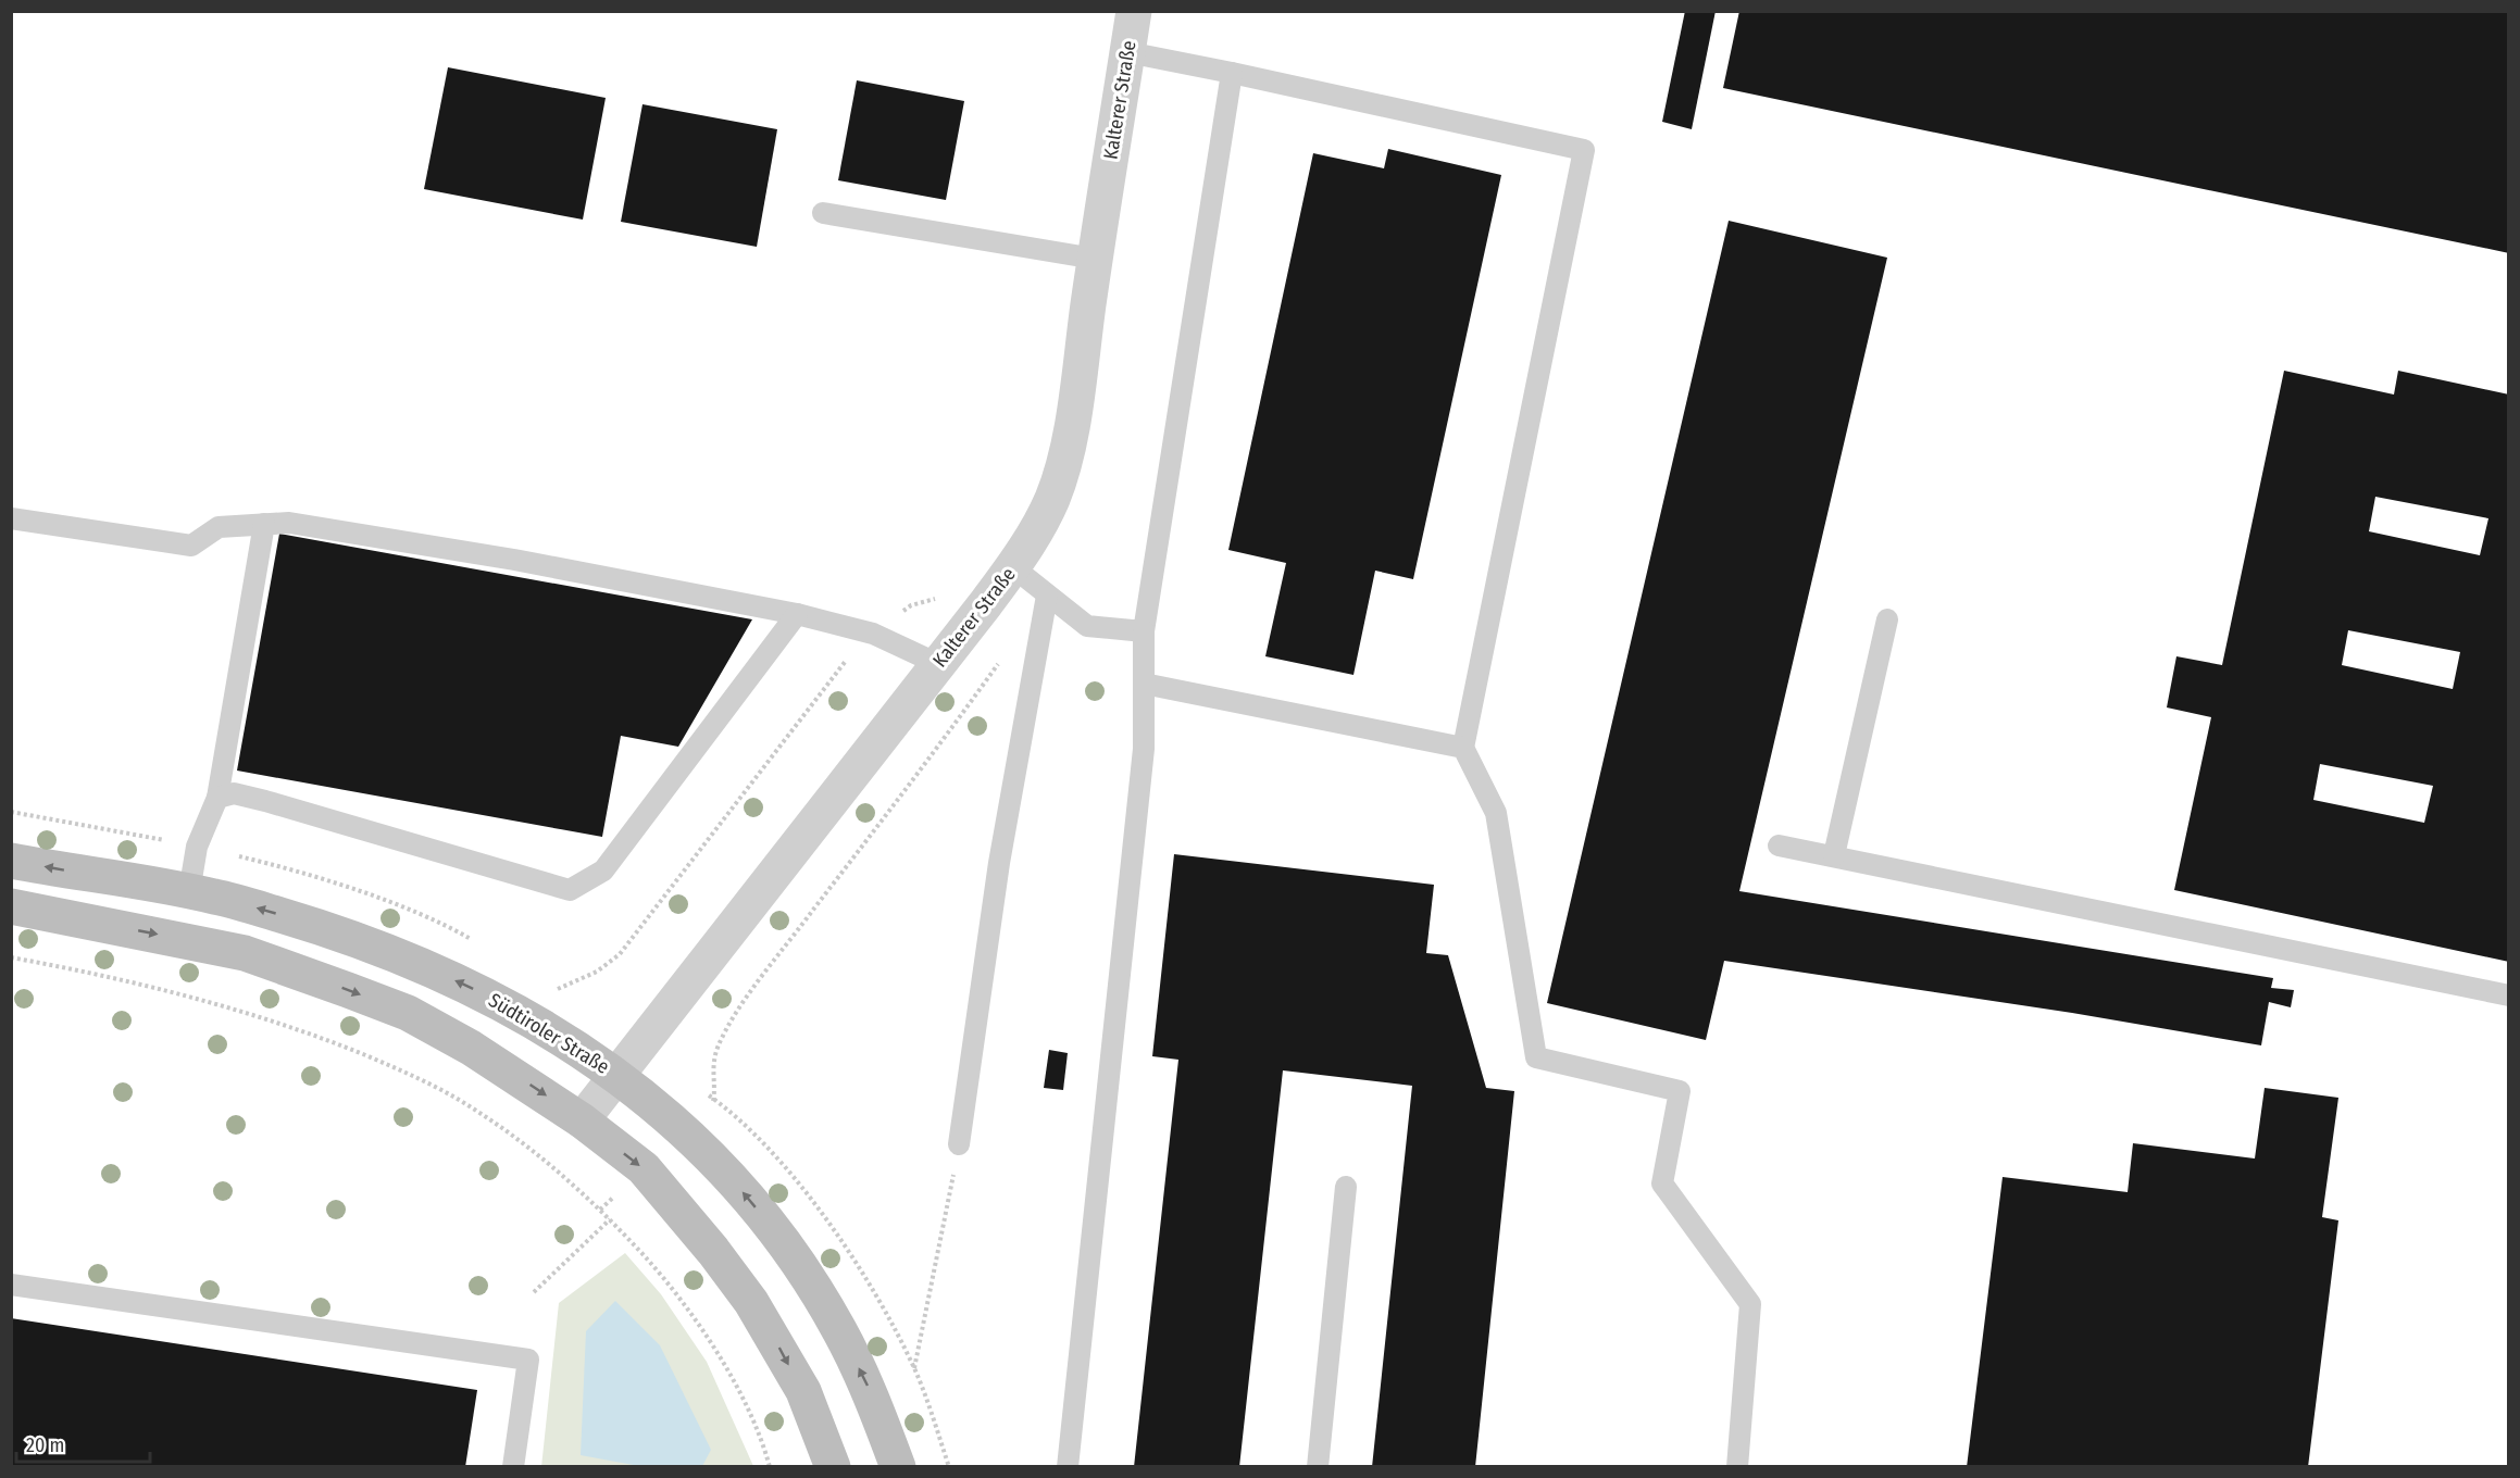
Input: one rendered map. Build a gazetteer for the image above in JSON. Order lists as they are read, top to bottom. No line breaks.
{"streets":{"main road":["Südtiroler Straße"],"street":["Kalterer Straße"]},"crossings":[["Kalterer Straße","Südtiroler Straße"]],"scale_bar":"20 m"}
